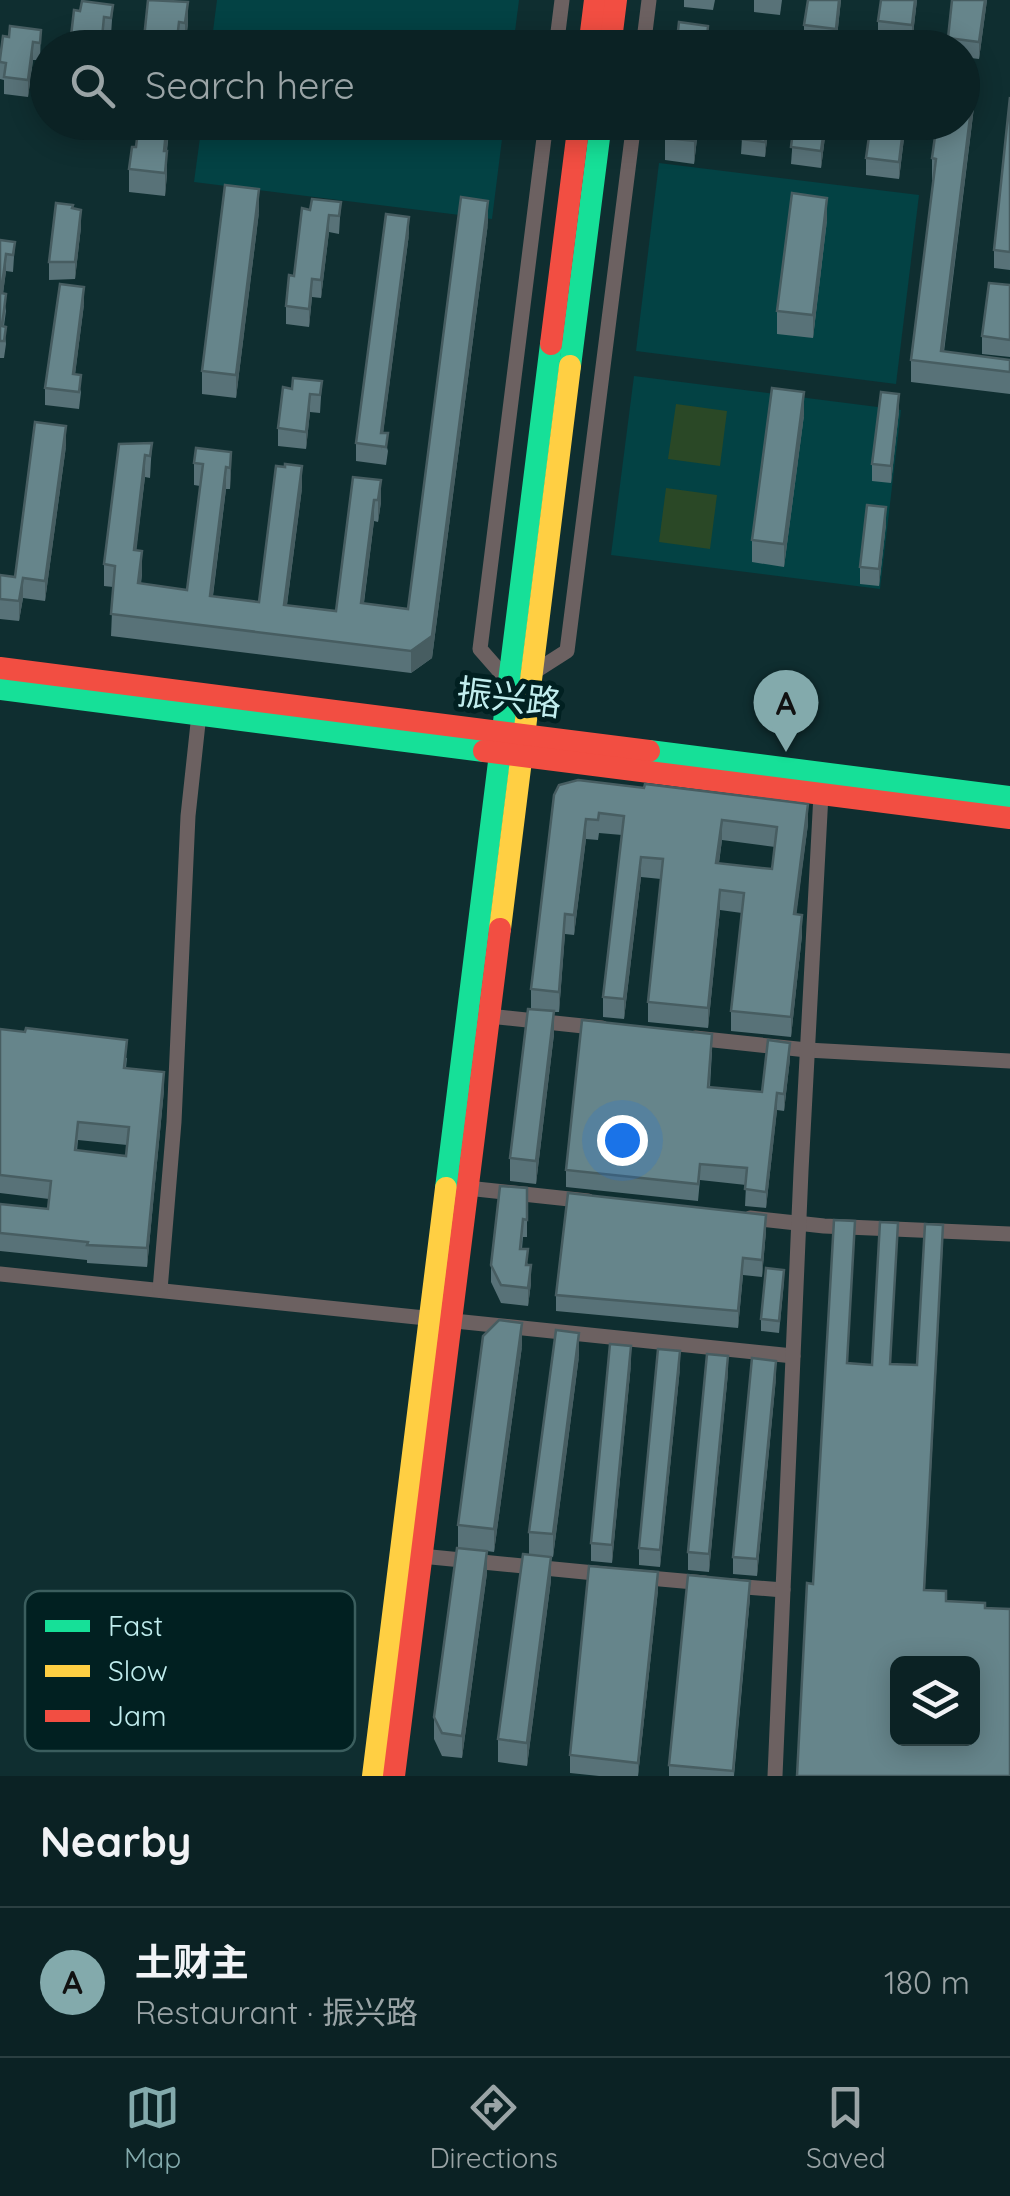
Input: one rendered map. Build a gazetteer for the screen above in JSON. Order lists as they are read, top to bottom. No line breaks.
{"streets":{"main road":["振兴路"]},"legend":["Fast","Slow","Jam"],"page":{"search":"Search here","pins":"A","heading":"Nearby","list":[{"mark":"A","name":"土财主","note":"Restaurant · 振兴路","value":"180 m"}],"nav":["Map","Directions","Saved"]}}
